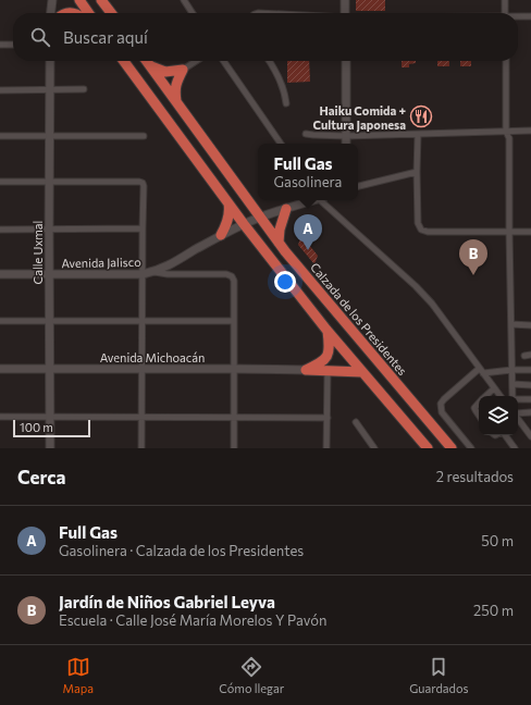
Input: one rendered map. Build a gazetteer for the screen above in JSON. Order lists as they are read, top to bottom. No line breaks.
{"streets":{"highway":["Calzada de los Presidentes"],"street":["Calle Uxmal","Avenida Jalisco","Avenida Michoacán"]},"crossings":[["Calle Uxmal","Avenida Jalisco"],["Calle Uxmal","Avenida Michoacán"],["Avenida Jalisco","Calzada de los Presidentes"]],"places":{"restaurant":["Haiku Comida + Cultura Japonesa"]},"scale_bar":"100 m","page":{"search":"Buscar aquí","popup":["Full Gas","Gasolinera"],"pins":["A","B"],"scale":"100 m","heading":["Cerca","2 resultados"],"list":[{"mark":"A","name":"Full Gas","note":"Gasolinera · Calzada de los Presidentes","value":"50 m"},{"mark":"B","name":"Jardín de Niños Gabriel Leyva","note":"Escuela · Calle José María Morelos Y Pavón","value":"250 m"}],"nav":["Mapa","Cómo llegar","Guardados"]}}
